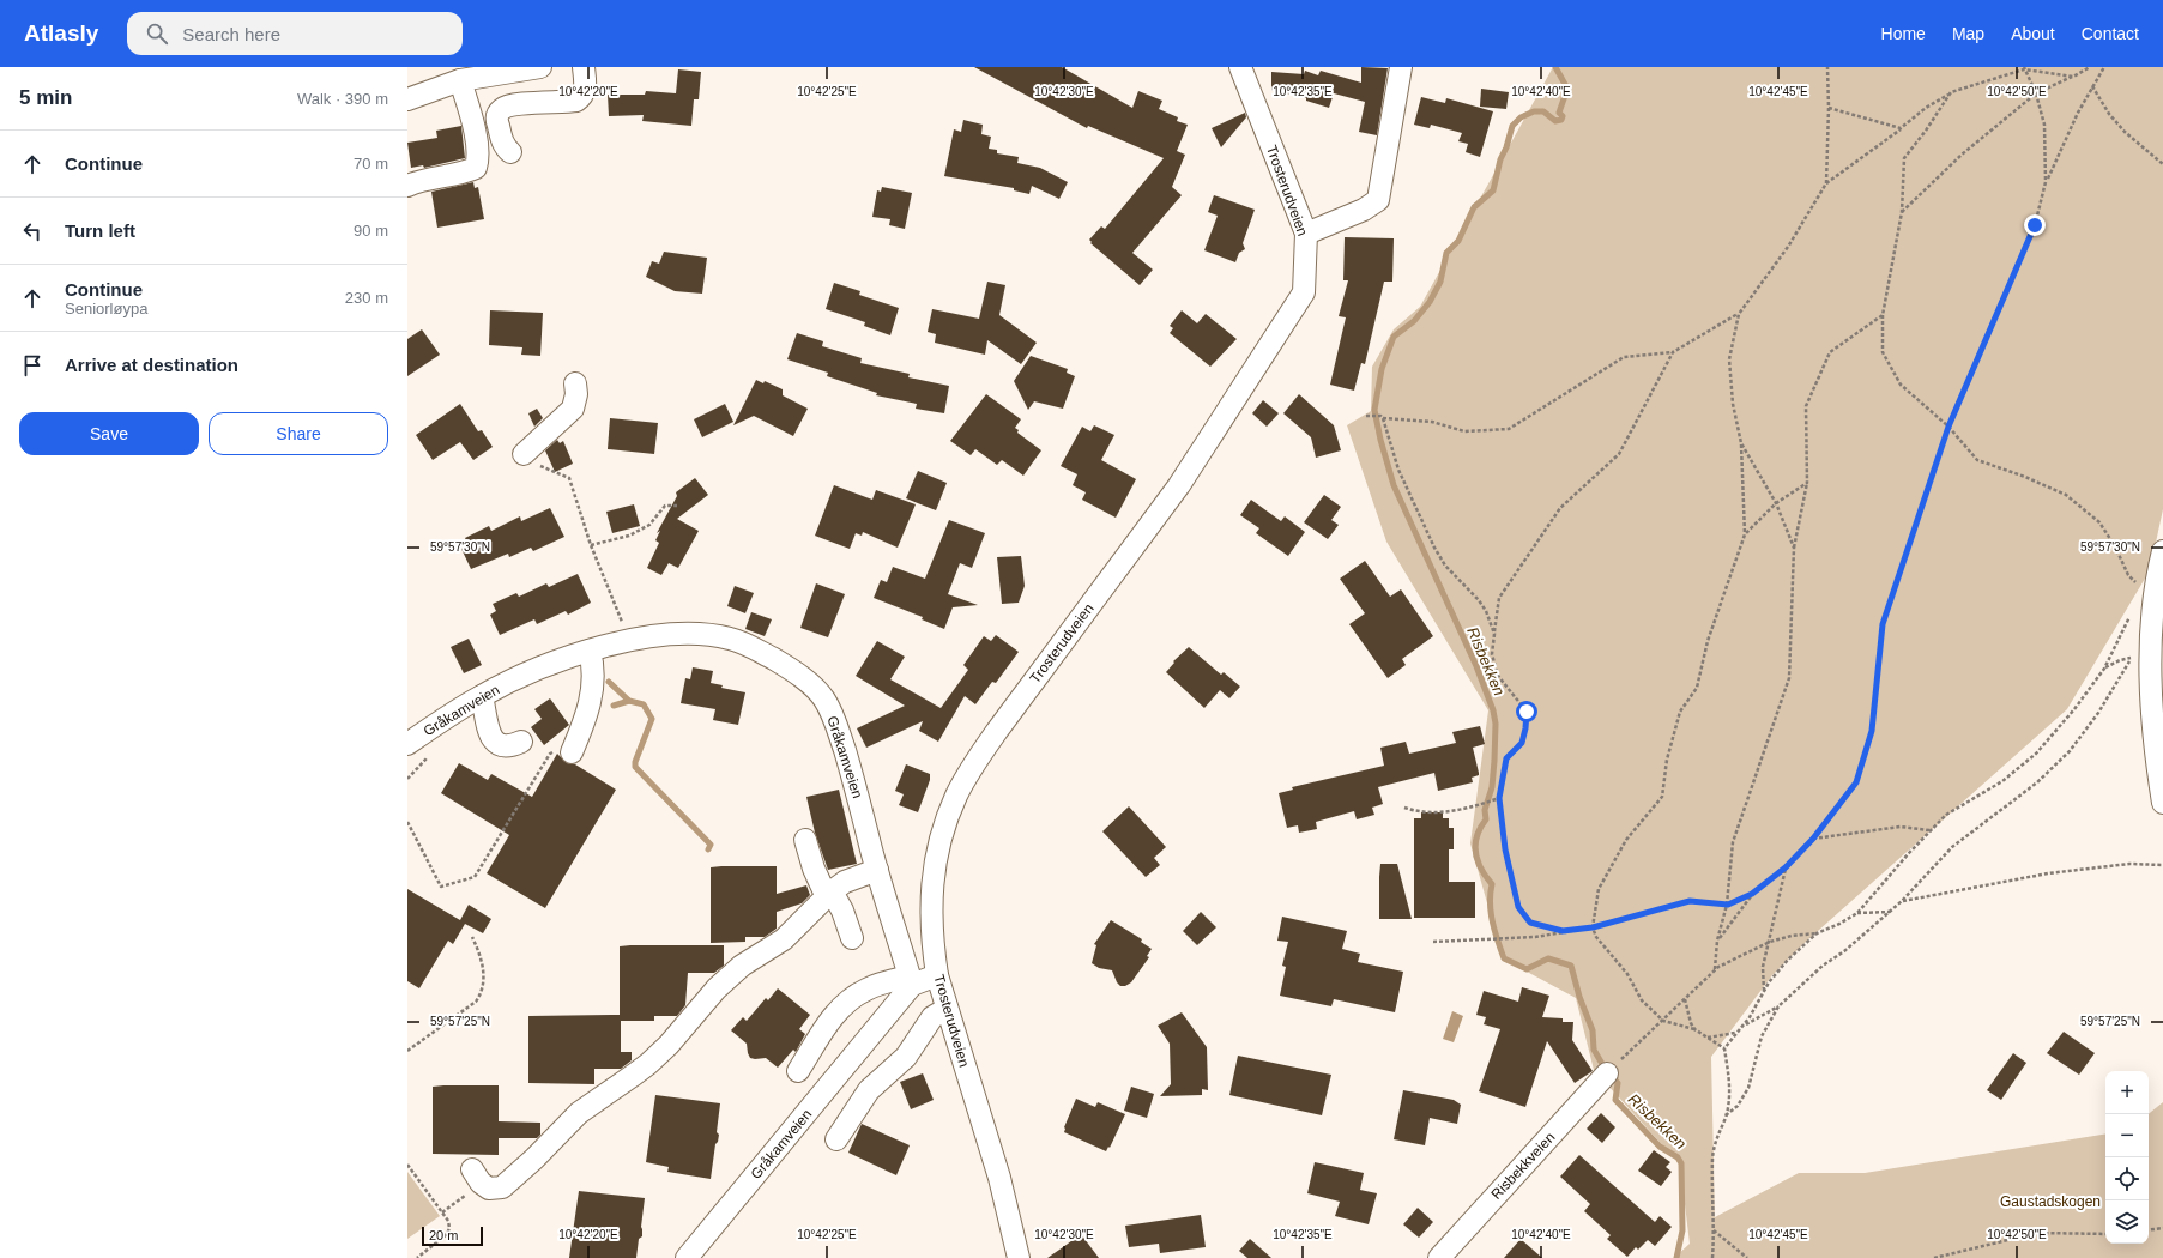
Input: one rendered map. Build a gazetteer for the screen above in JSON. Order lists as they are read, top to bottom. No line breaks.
{"streets":{"street":["Trosterudveien","Gråkamveien","Risbekkveien"]},"crossings":[["Trosterudveien","Gråkamveien"]],"water":["Risbekken"],"parks":["Gaustadskogen"],"scale_bar":"20 m","page":{"header":"Atlasly","search":"Search here","nav":["Home","Map","About","Contact"],"heading":["5 min","Walk · 390 m"],"list":[["Continue","70 m"],["Turn left","90 m"],["Continue","Seniorløypa","230 m"],"Arrive at destination"],"buttons":["Save","Share"],"map_buttons":["+","−"],"scale":"20 m"},"coordinates":["10°42'20\"E","10°42'25\"E","10°42'30\"E","10°42'35\"E","10°42'40\"E","10°42'45\"E","10°42'50\"E","59°57'30\"N","59°57'25\"N"]}
